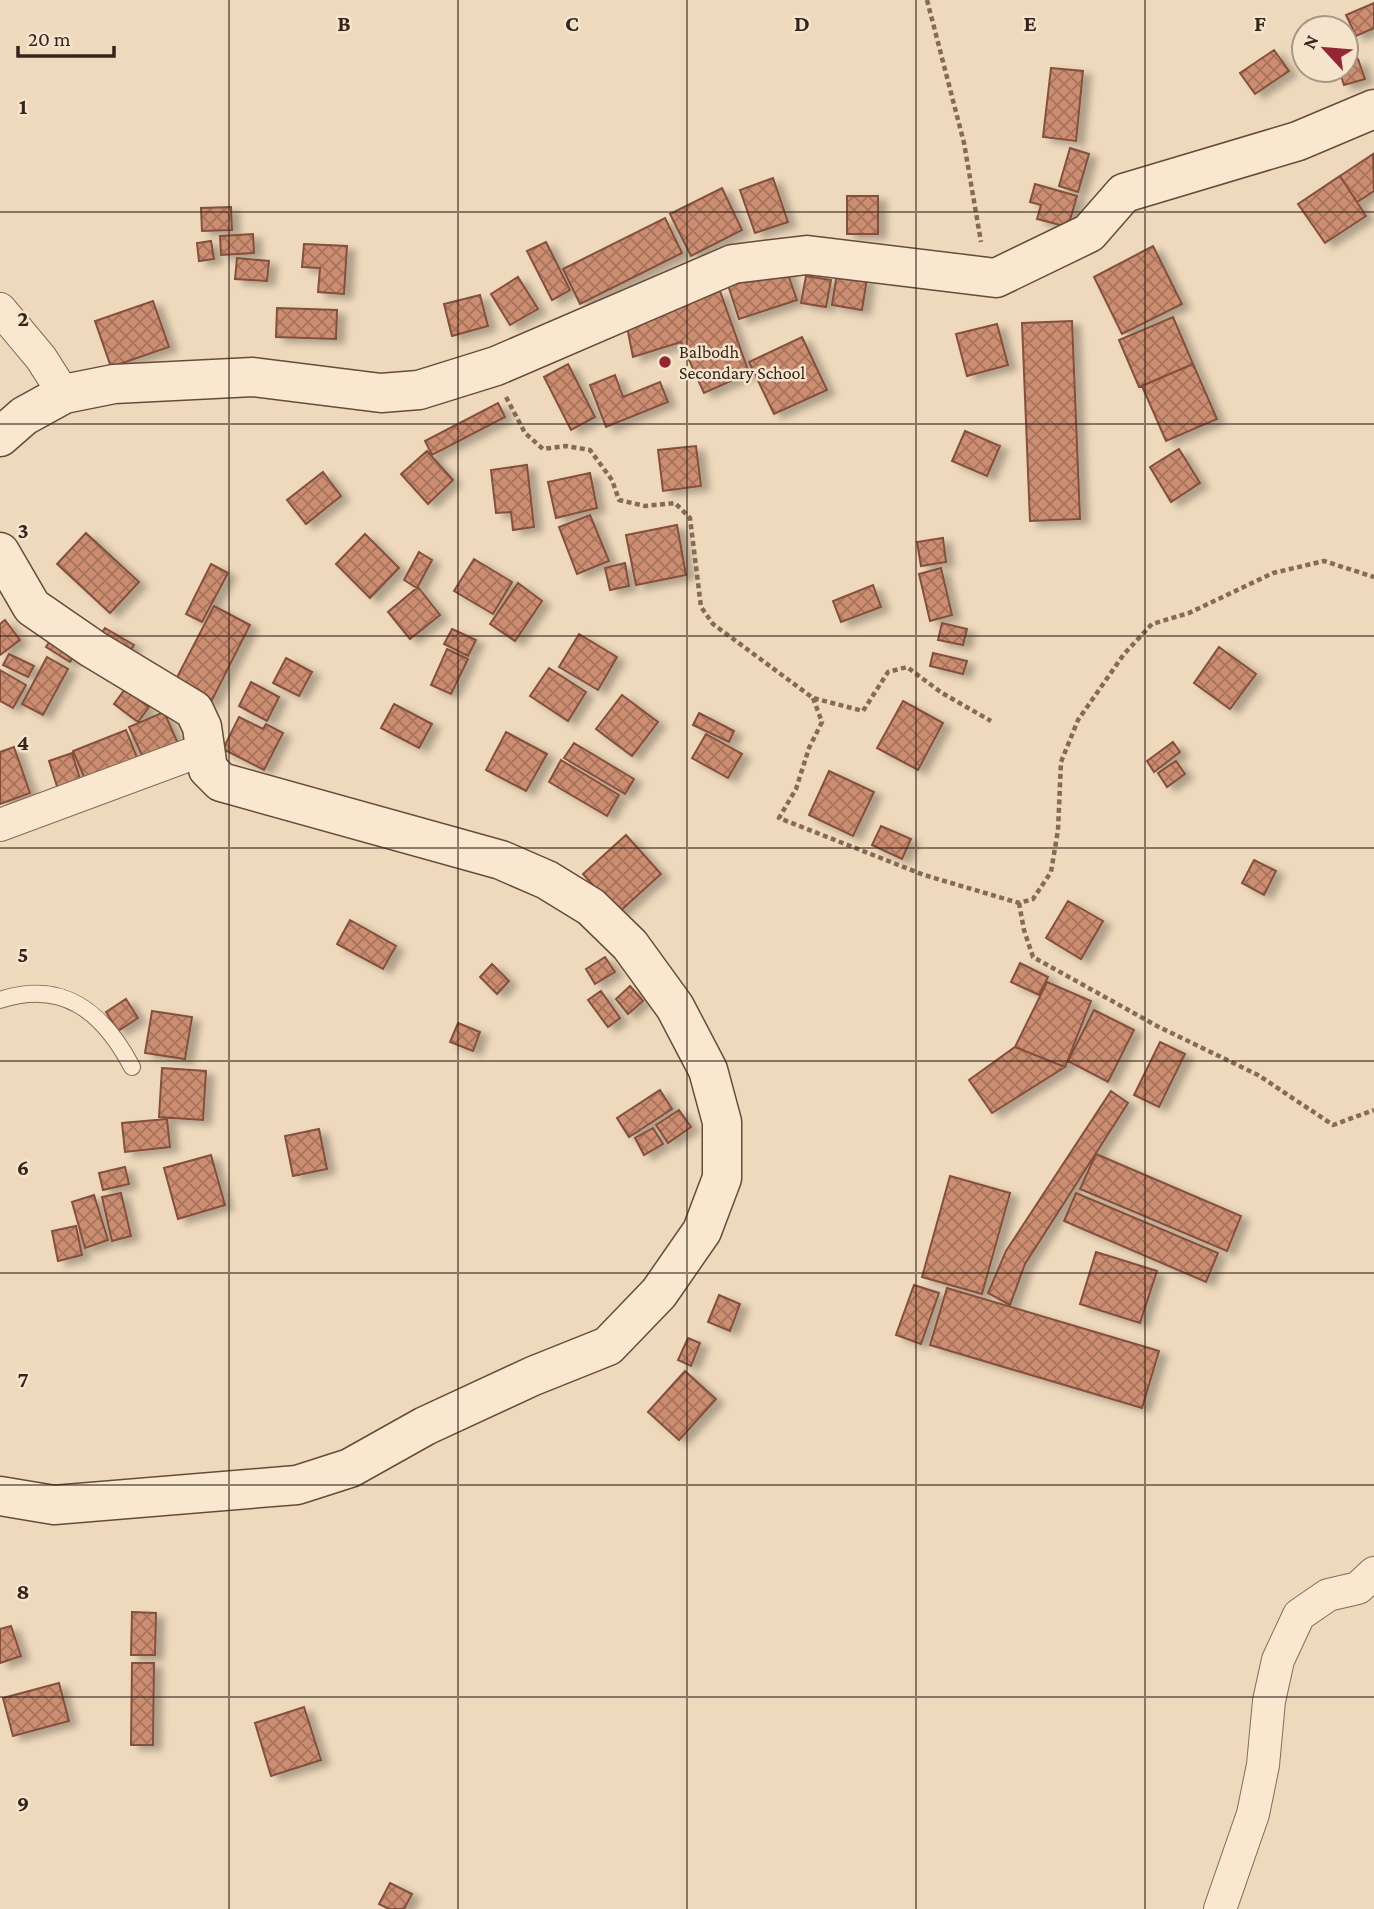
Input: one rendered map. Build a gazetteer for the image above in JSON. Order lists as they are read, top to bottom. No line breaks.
{"places":["Balbodh Secondary School"],"scale_bar":"20 m","north":"top left","grid":{"columns":["B","C","D","E","F"],"rows":["1","2","3","4","5","6","7","8","9"]}}
